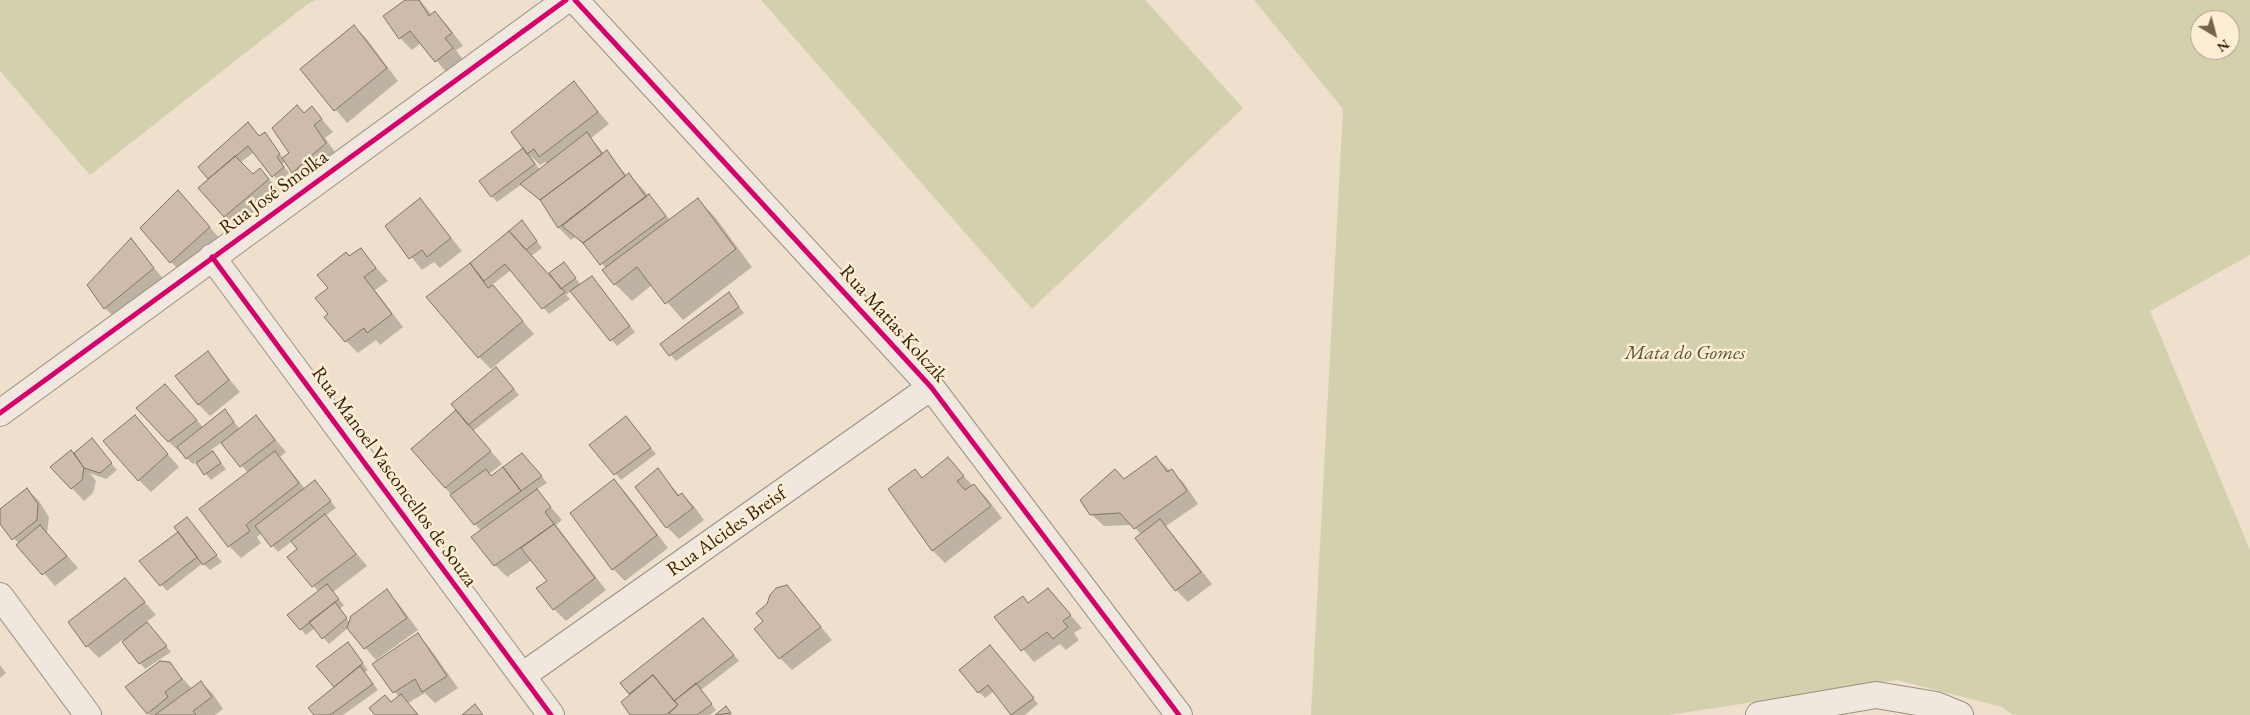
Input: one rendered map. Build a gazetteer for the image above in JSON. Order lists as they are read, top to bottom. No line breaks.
{"streets":{"street":["Rua José Smolka","Rua Matias Kolczik","Rua Manoel Vasconcellos de Souza","Rua Alcides Breisf"]},"crossings":[["Rua José Smolka","Rua Manoel Vasconcellos de Souza"],["Rua Matias Kolczik","Rua Alcides Breisf"],["Rua Manoel Vasconcellos de Souza","Rua Alcides Breisf"]],"parks":["Mata do Gomes"],"north":"bottom right"}
